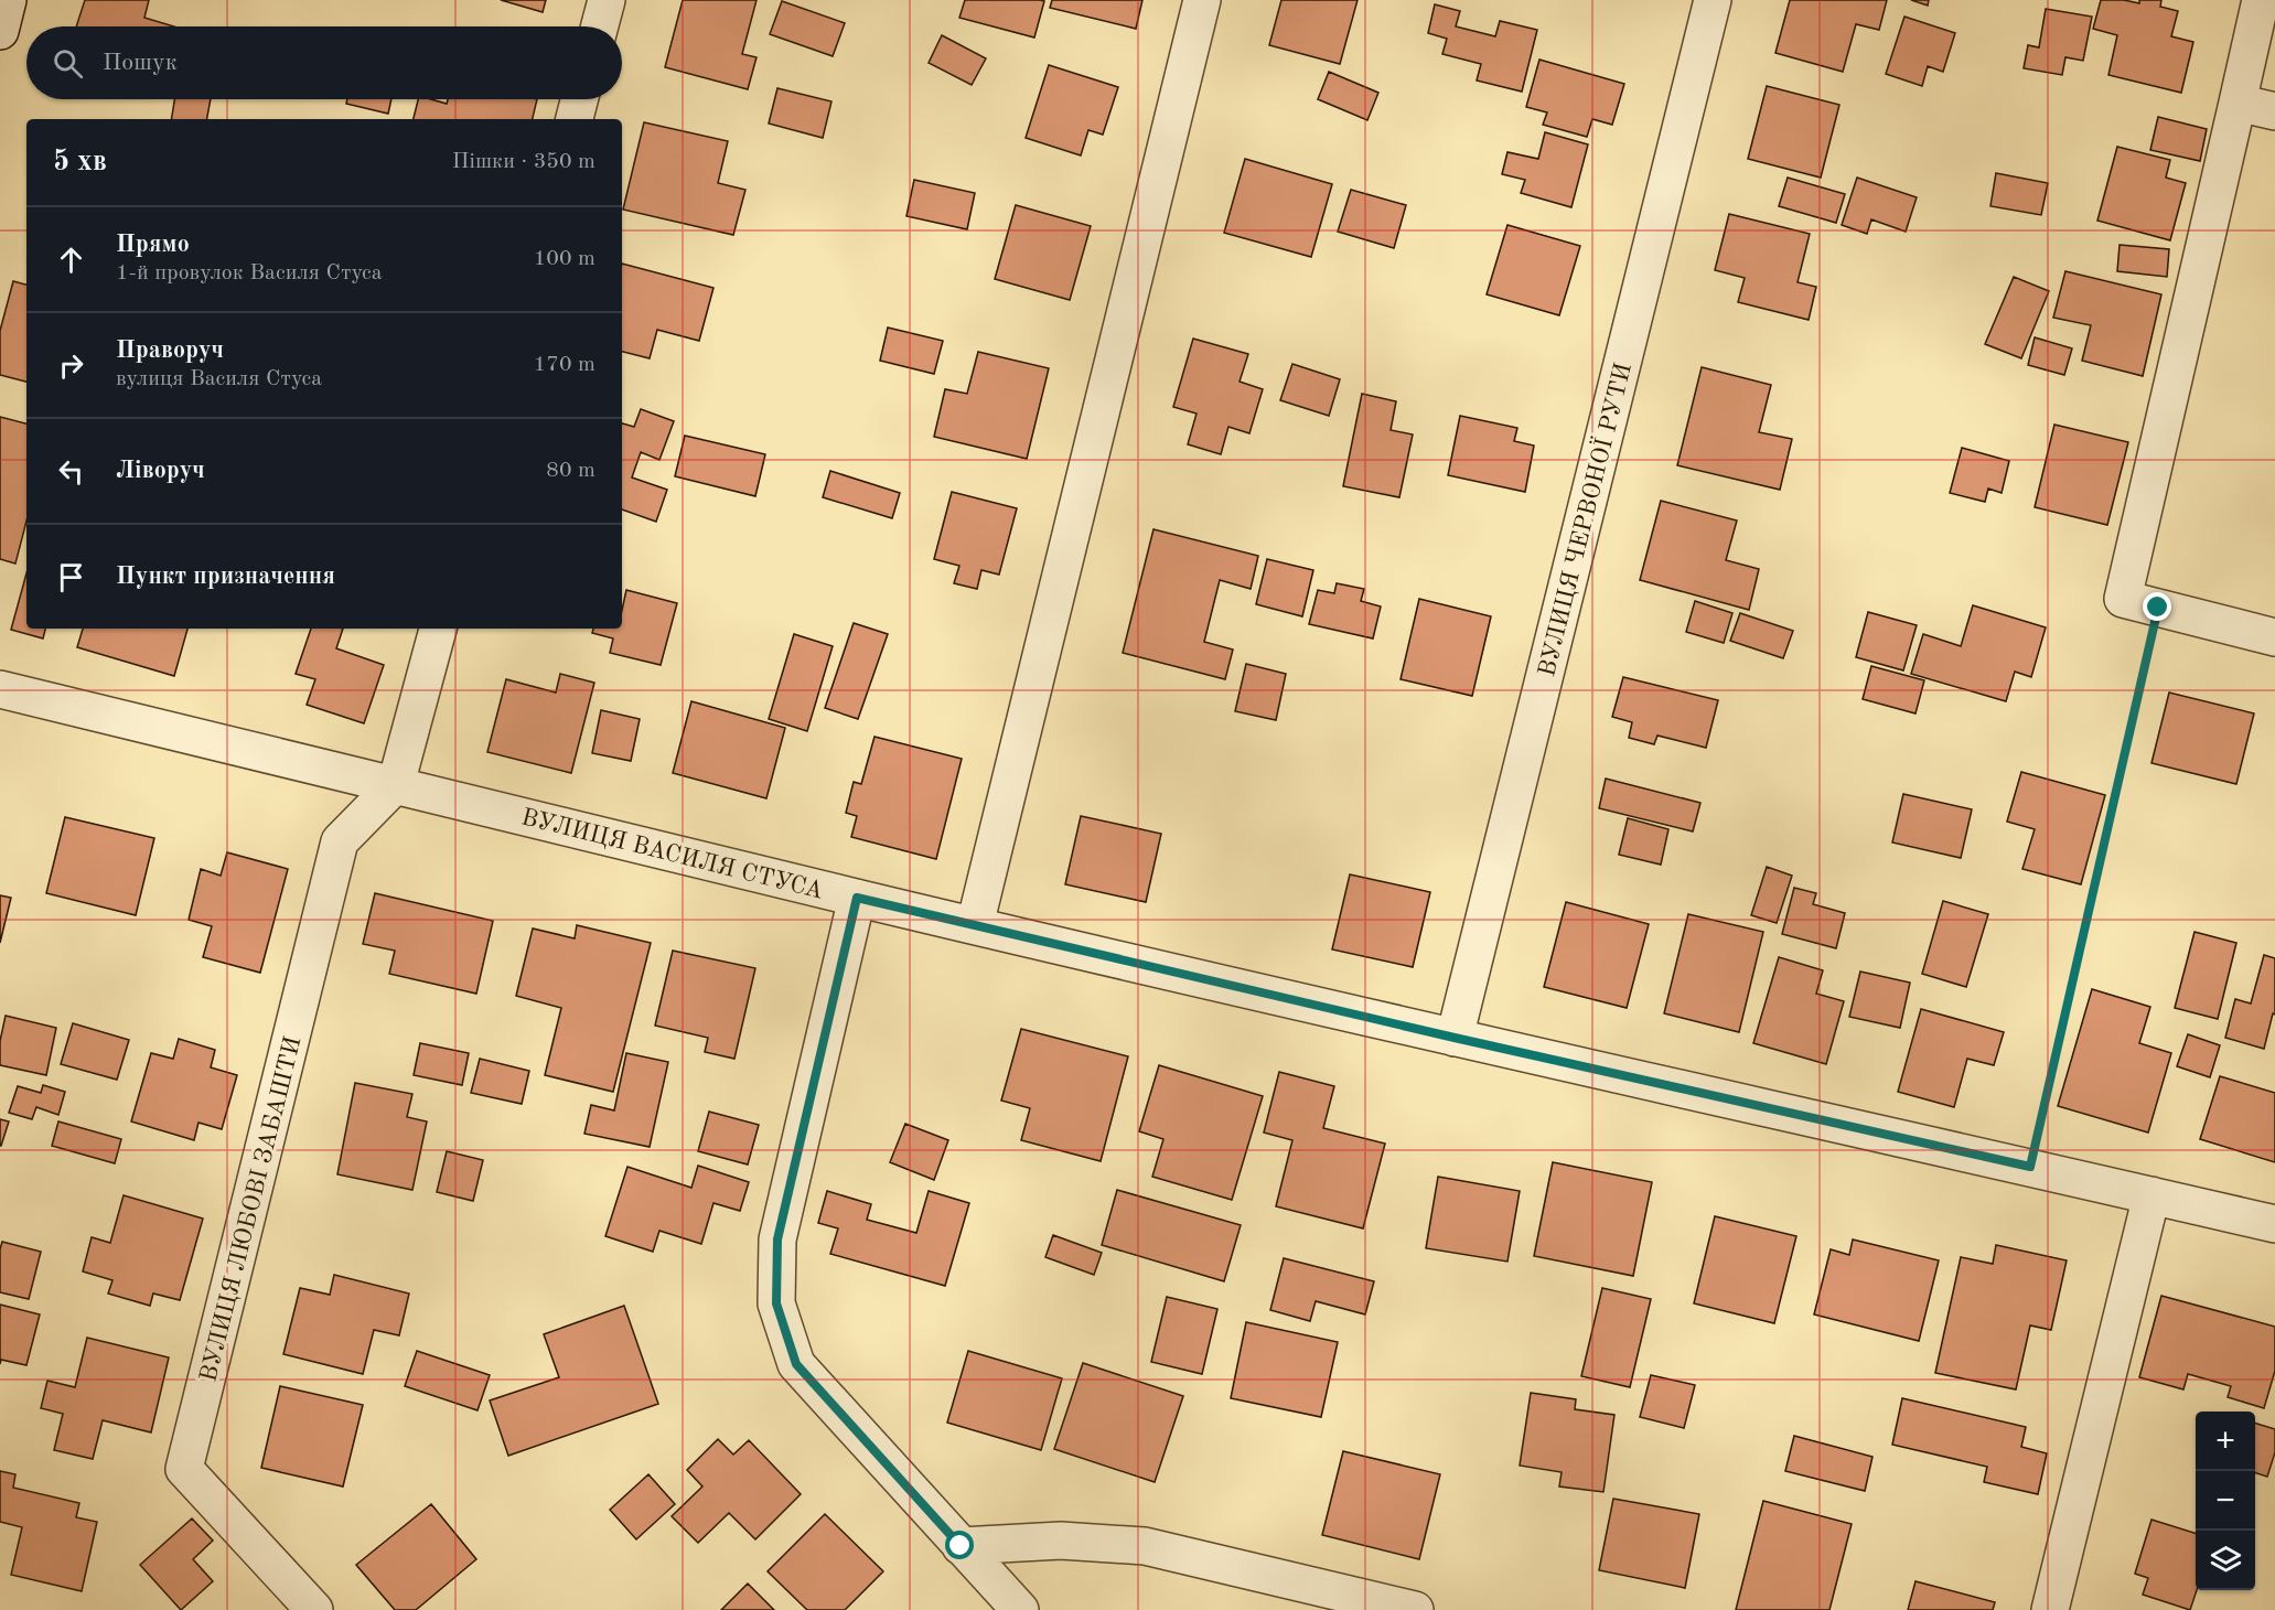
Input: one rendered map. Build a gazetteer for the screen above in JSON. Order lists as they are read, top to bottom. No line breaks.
{"streets":{"street":["ВУЛИЦЯ ЧЕРВОНОЇ РУТИ","ВУЛИЦЯ ВАСИЛЯ СТУСА","ВУЛИЦЯ ЛЮБОВІ ЗАБАШТИ"]},"crossings":[["ВУЛИЦЯ ЧЕРВОНОЇ РУТИ","ВУЛИЦЯ ВАСИЛЯ СТУСА"],["ВУЛИЦЯ ВАСИЛЯ СТУСА","ВУЛИЦЯ ЛЮБОВІ ЗАБАШТИ"]],"page":{"search":"Пошук","heading":["5 хв","Пішки · 350 m"],"list":[["Прямо","1-й провулок Василя Стуса","100 m"],["Праворуч","вулиця Василя Стуса","170 m"],["Ліворуч","80 m"],"Пункт призначення"],"map_buttons":["+","−"]}}
